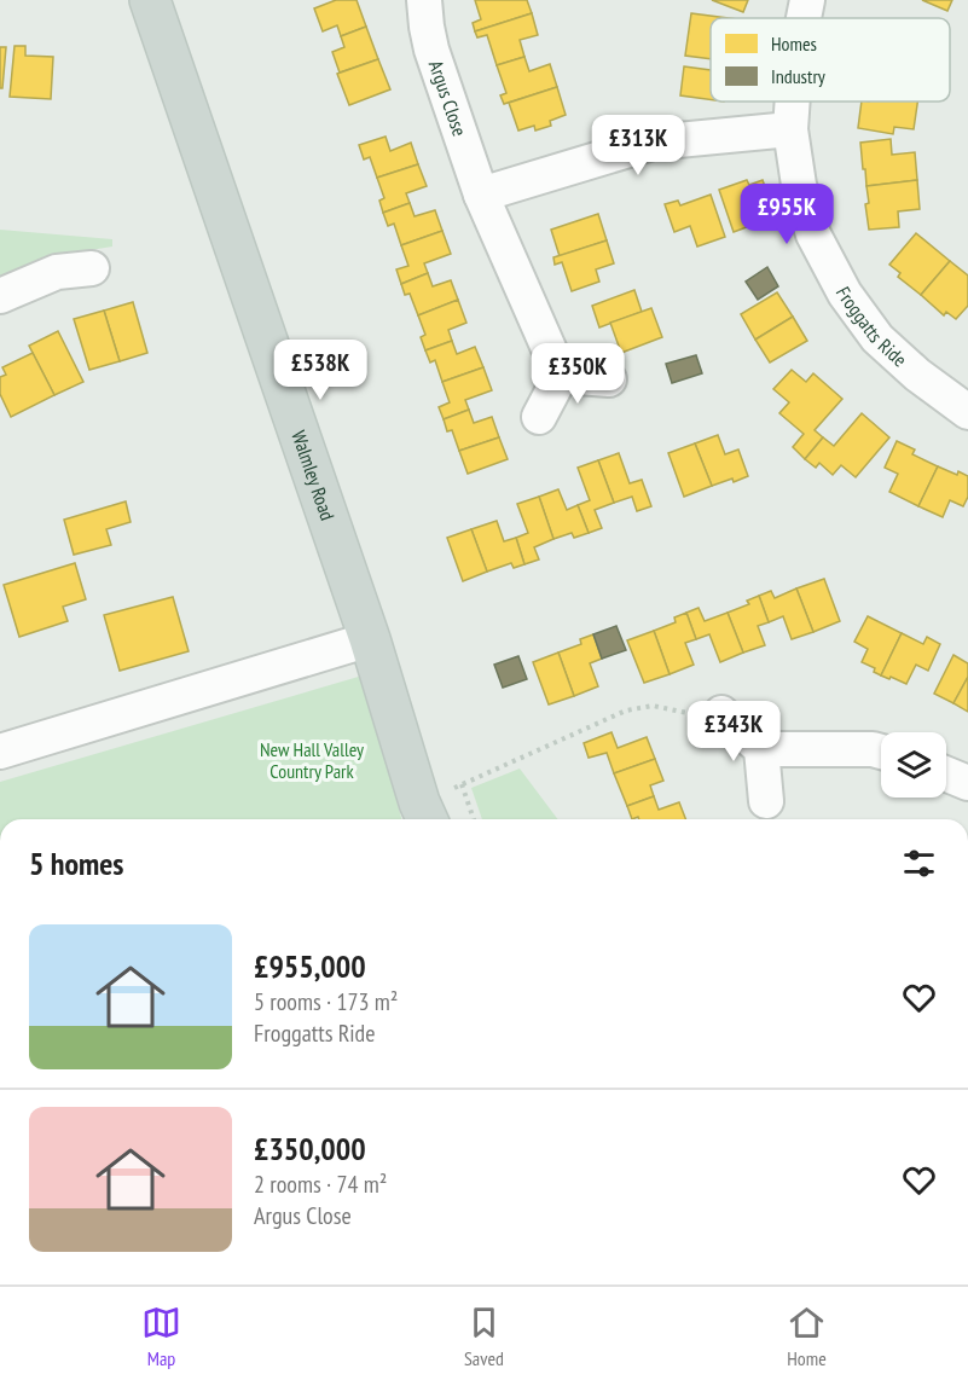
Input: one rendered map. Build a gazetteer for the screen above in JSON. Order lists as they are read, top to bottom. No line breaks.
{"streets":{"main road":["Walmley Road"],"street":["Argus Close","Froggatts Ride"]},"parks":["New Hall Valley Country Park"],"legend":["Homes","Industry"],"page":{"price":["£313K","£955K","£538K","£350K","£343K"],"heading":"5 homes","list":[{"name":"£955,000","note":"5 rooms · 173 m² · Froggatts Ride"},{"name":"£350,000","note":"2 rooms · 74 m² · Argus Close"}],"tabs":["Map","Saved","Home"]}}
